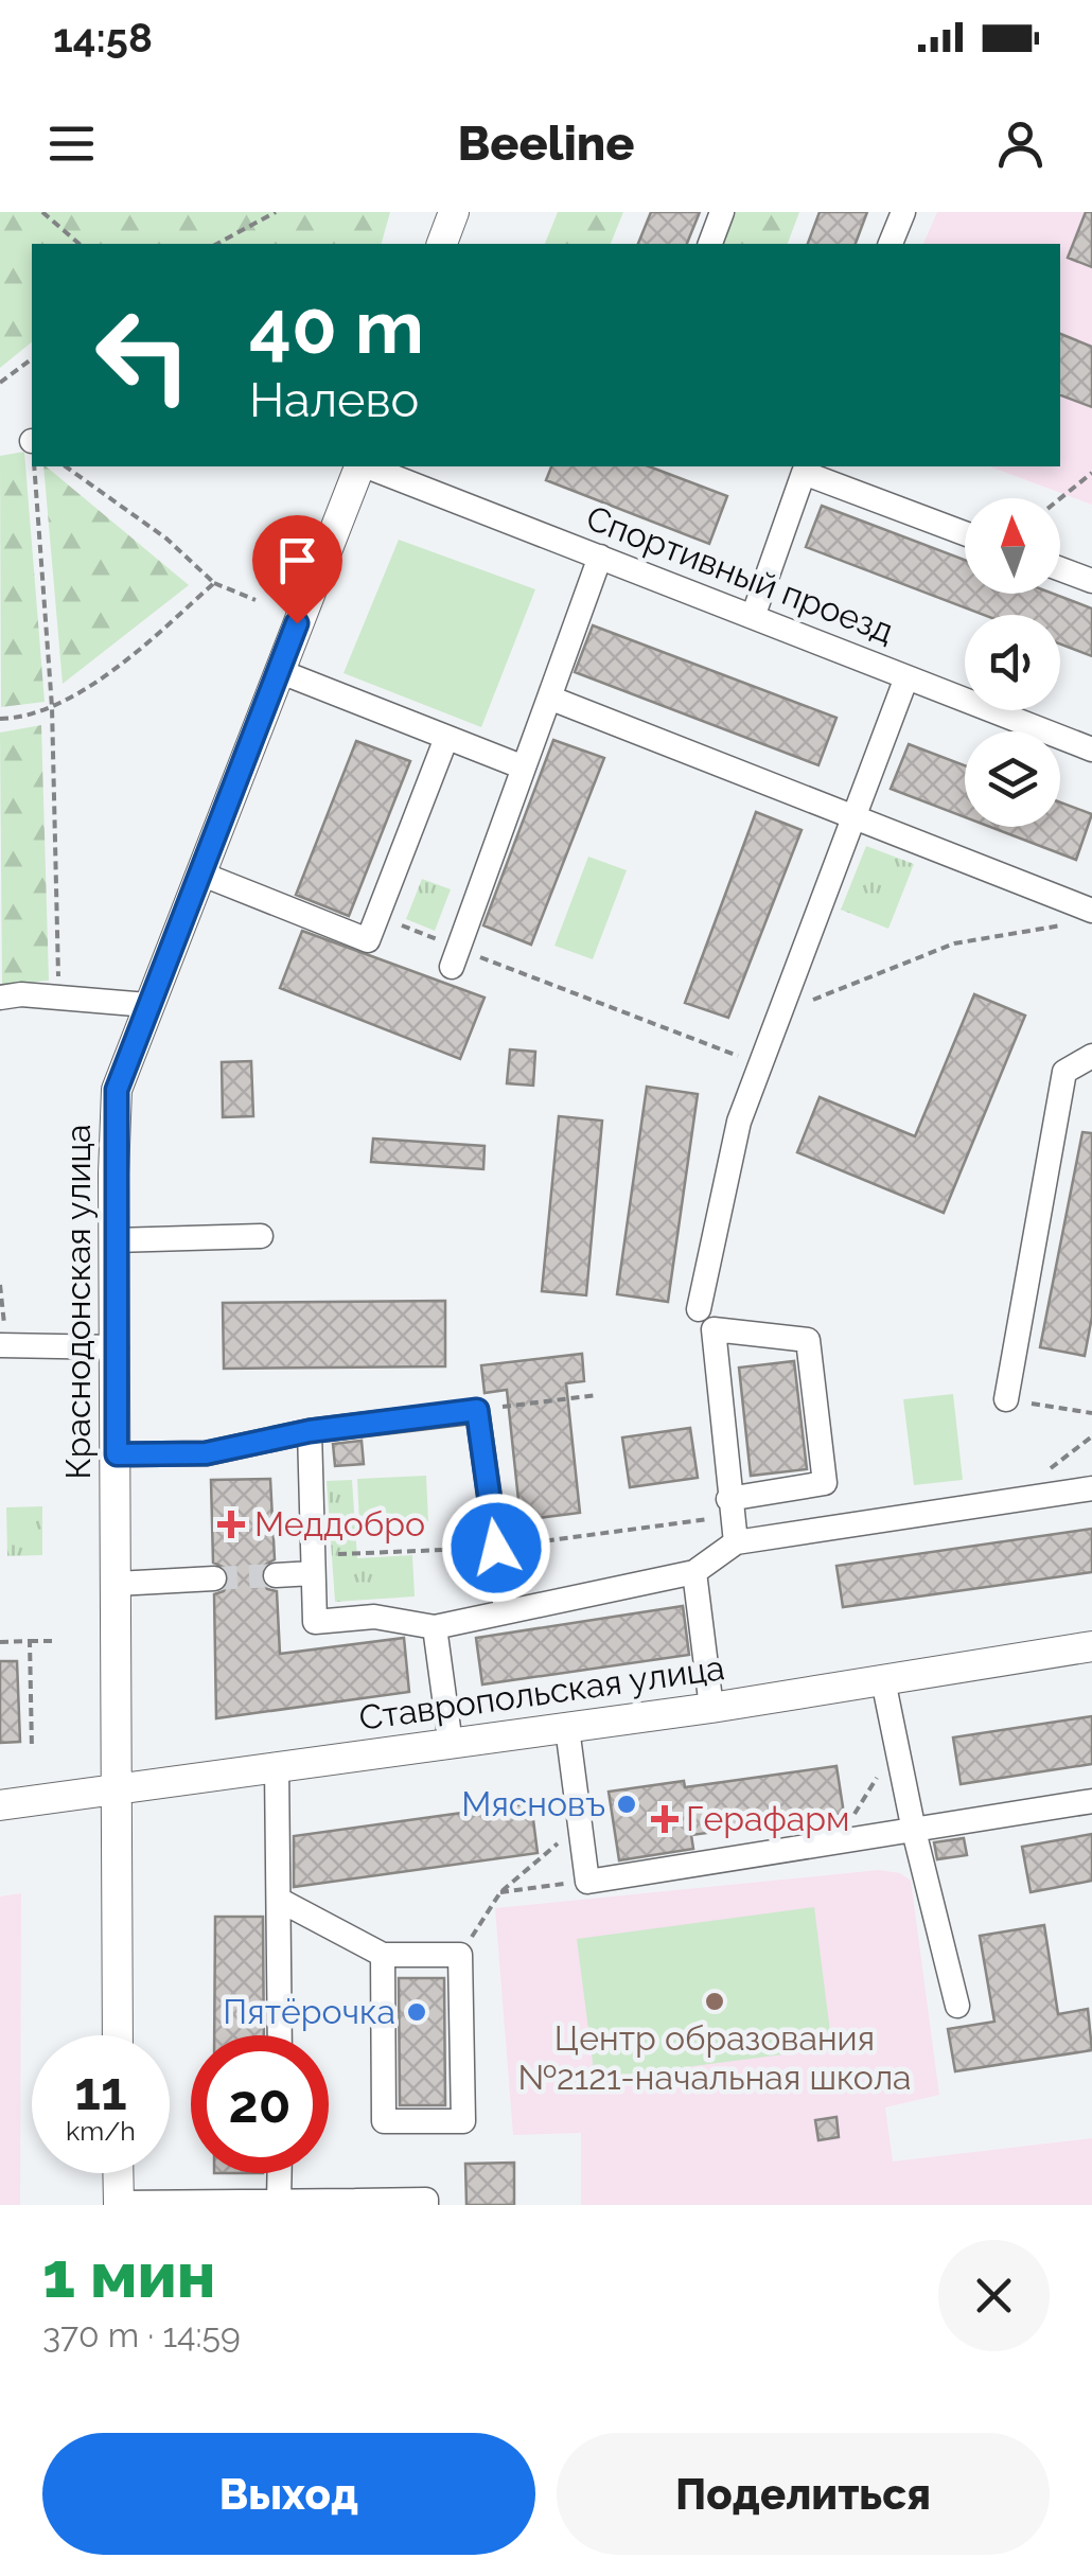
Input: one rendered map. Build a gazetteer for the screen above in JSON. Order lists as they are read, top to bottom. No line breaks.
{"streets":{"main road":["Краснодонская улица","Ставропольская улица"],"street":["Спортивный проезд"]},"crossings":[["Краснодонская улица","Ставропольская улица"]],"places":{"health":["Меддобро","Герафарм"],"other":["Мясновъ","Центр образования №2121-начальная школа","Пятёрочка"]},"north":"top","page":{"status":"14:58","header":"Beeline","turn":["40 m","Налево"],"speed":"11 km/h","limit":"20","heading":["1 мин","370 m · 14:59"],"buttons":["Выход","Поделиться"]}}
